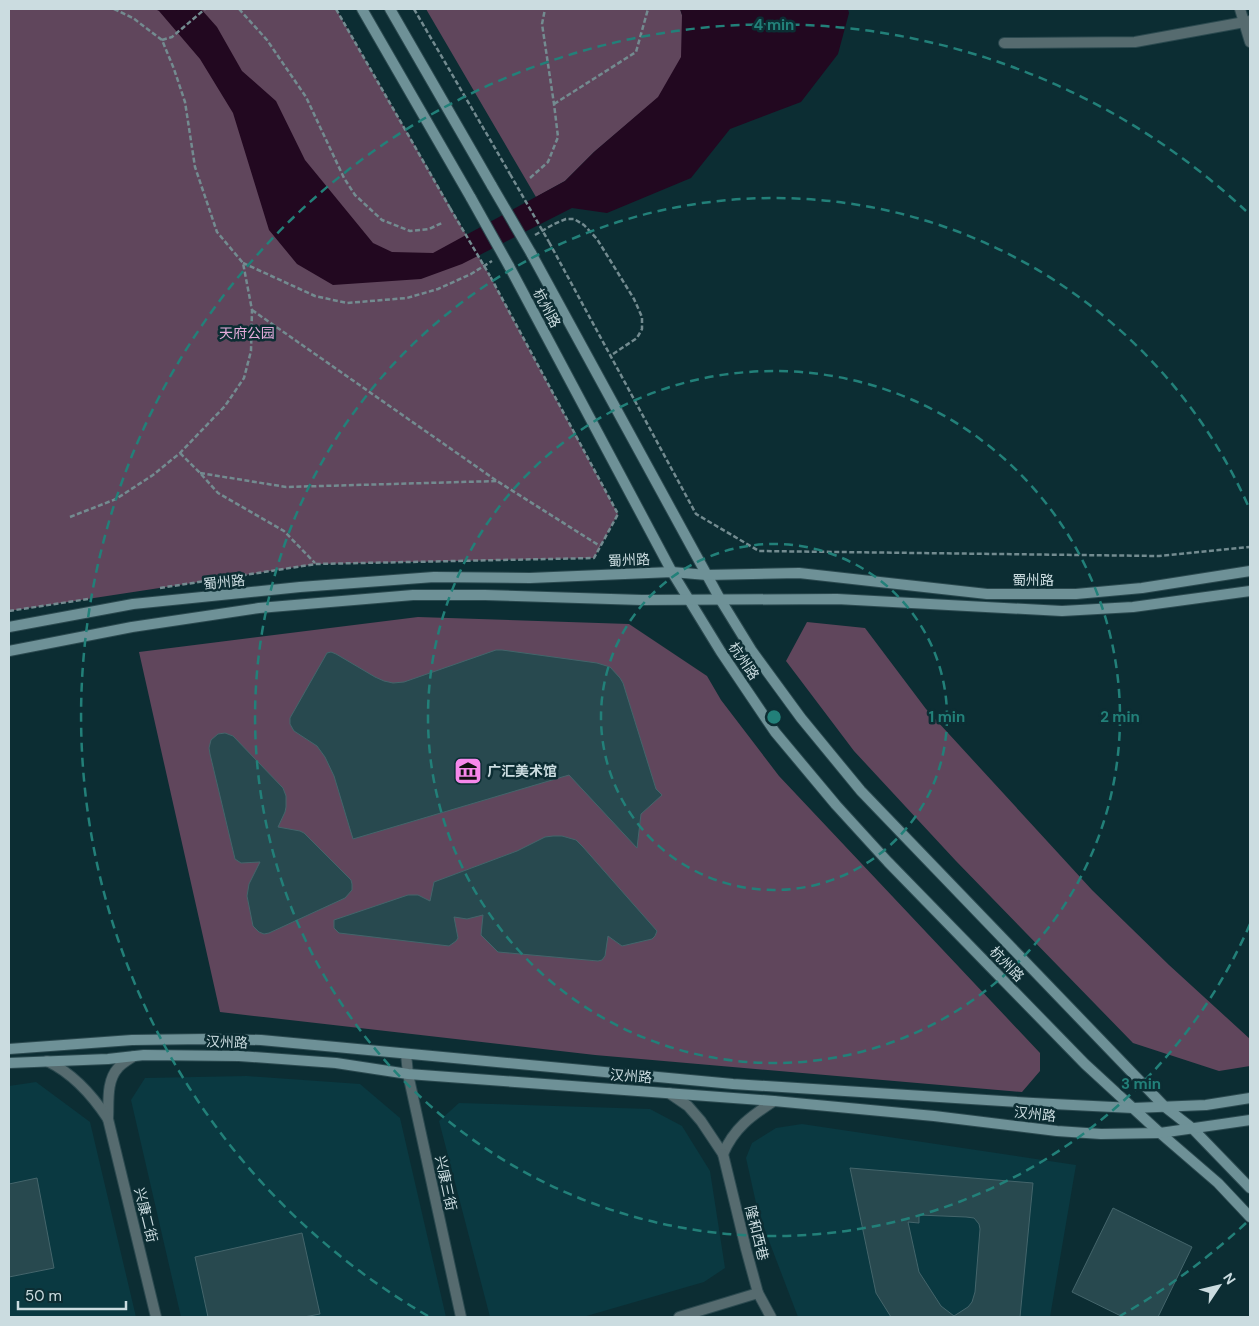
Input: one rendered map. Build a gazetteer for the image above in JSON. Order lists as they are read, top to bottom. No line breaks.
{"streets":{"main road":["杭州路","蜀州路","汉州路"],"street":["兴康三街","兴康二街","隆和西巷"]},"crossings":[["杭州路","蜀州路"],["杭州路","汉州路"],["汉州路","兴康三街"],["汉州路","隆和西巷"]],"parks":["天府公园"],"places":{"museum":["广汇美术馆"]},"scale_bar":"50 m","north":"top right","rings":["4 min","1 min","2 min","3 min"]}
